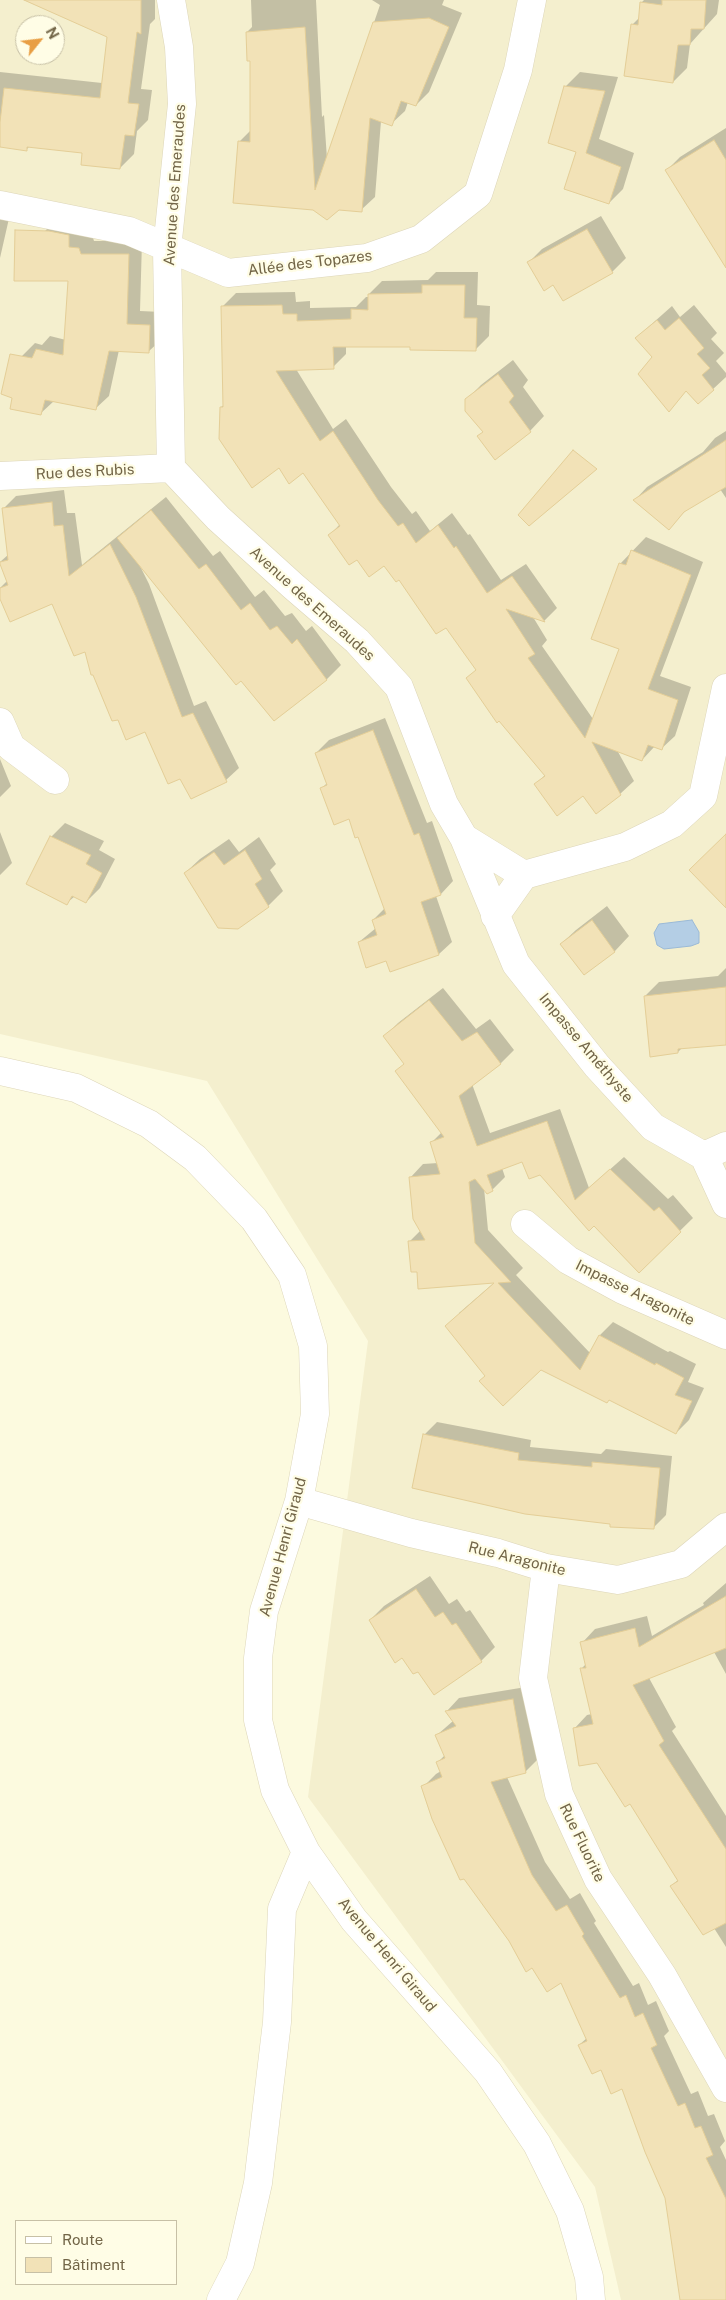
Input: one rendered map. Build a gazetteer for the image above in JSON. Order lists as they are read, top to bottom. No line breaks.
{"streets":{"street":["Avenue des Emeraudes","Allée des Topazes","Rue des Rubis","Impasse Améthyste","Impasse Aragonite","Avenue Henri Giraud","Rue Aragonite","Rue Fluorite"]},"crossings":[["Avenue des Emeraudes","Allée des Topazes"],["Avenue des Emeraudes","Rue des Rubis"],["Avenue des Emeraudes","Impasse Améthyste"],["Avenue Henri Giraud","Rue Aragonite"],["Rue Aragonite","Rue Fluorite"]],"legend":["Route","Bâtiment"],"north":"top right"}
